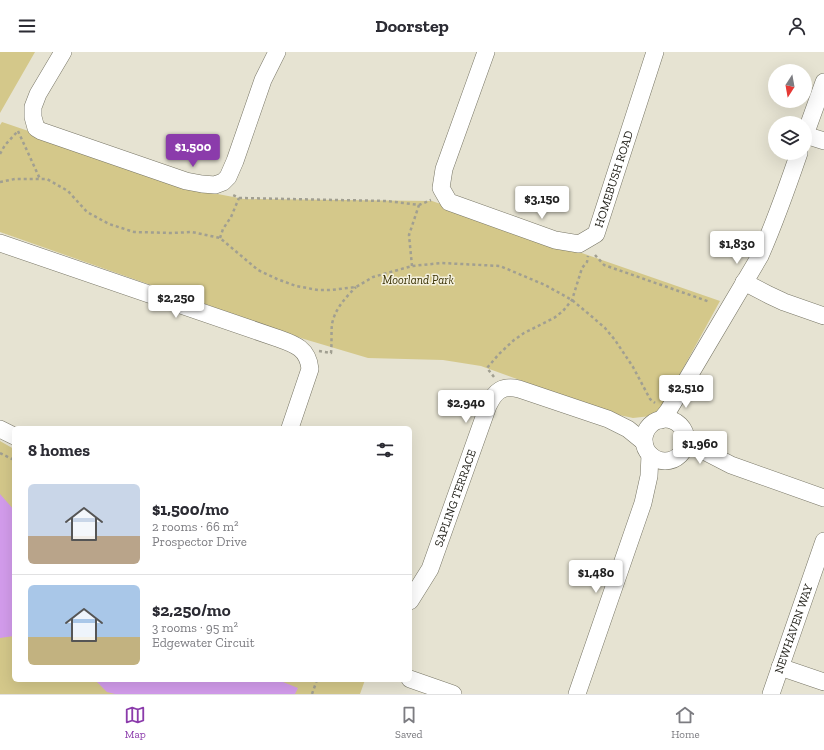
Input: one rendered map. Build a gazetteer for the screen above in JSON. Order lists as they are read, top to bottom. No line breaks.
{"streets":{"street":["HOMEBUSH ROAD","SAPLING TERRACE","NEWHAVEN WAY"]},"parks":["Moorland Park"],"north":"bottom","page":{"header":"Doorstep","price":["$1,500","$3,150","$1,830","$2,250","$2,510","$2,940","$1,960","$1,480"],"heading":"8 homes","list":[{"name":"$1,500/mo","note":"2 rooms · 66 m² · Prospector Drive"},{"name":"$2,250/mo","note":"3 rooms · 95 m² · Edgewater Circuit"}],"tabs":["Map","Saved","Home"]}}
